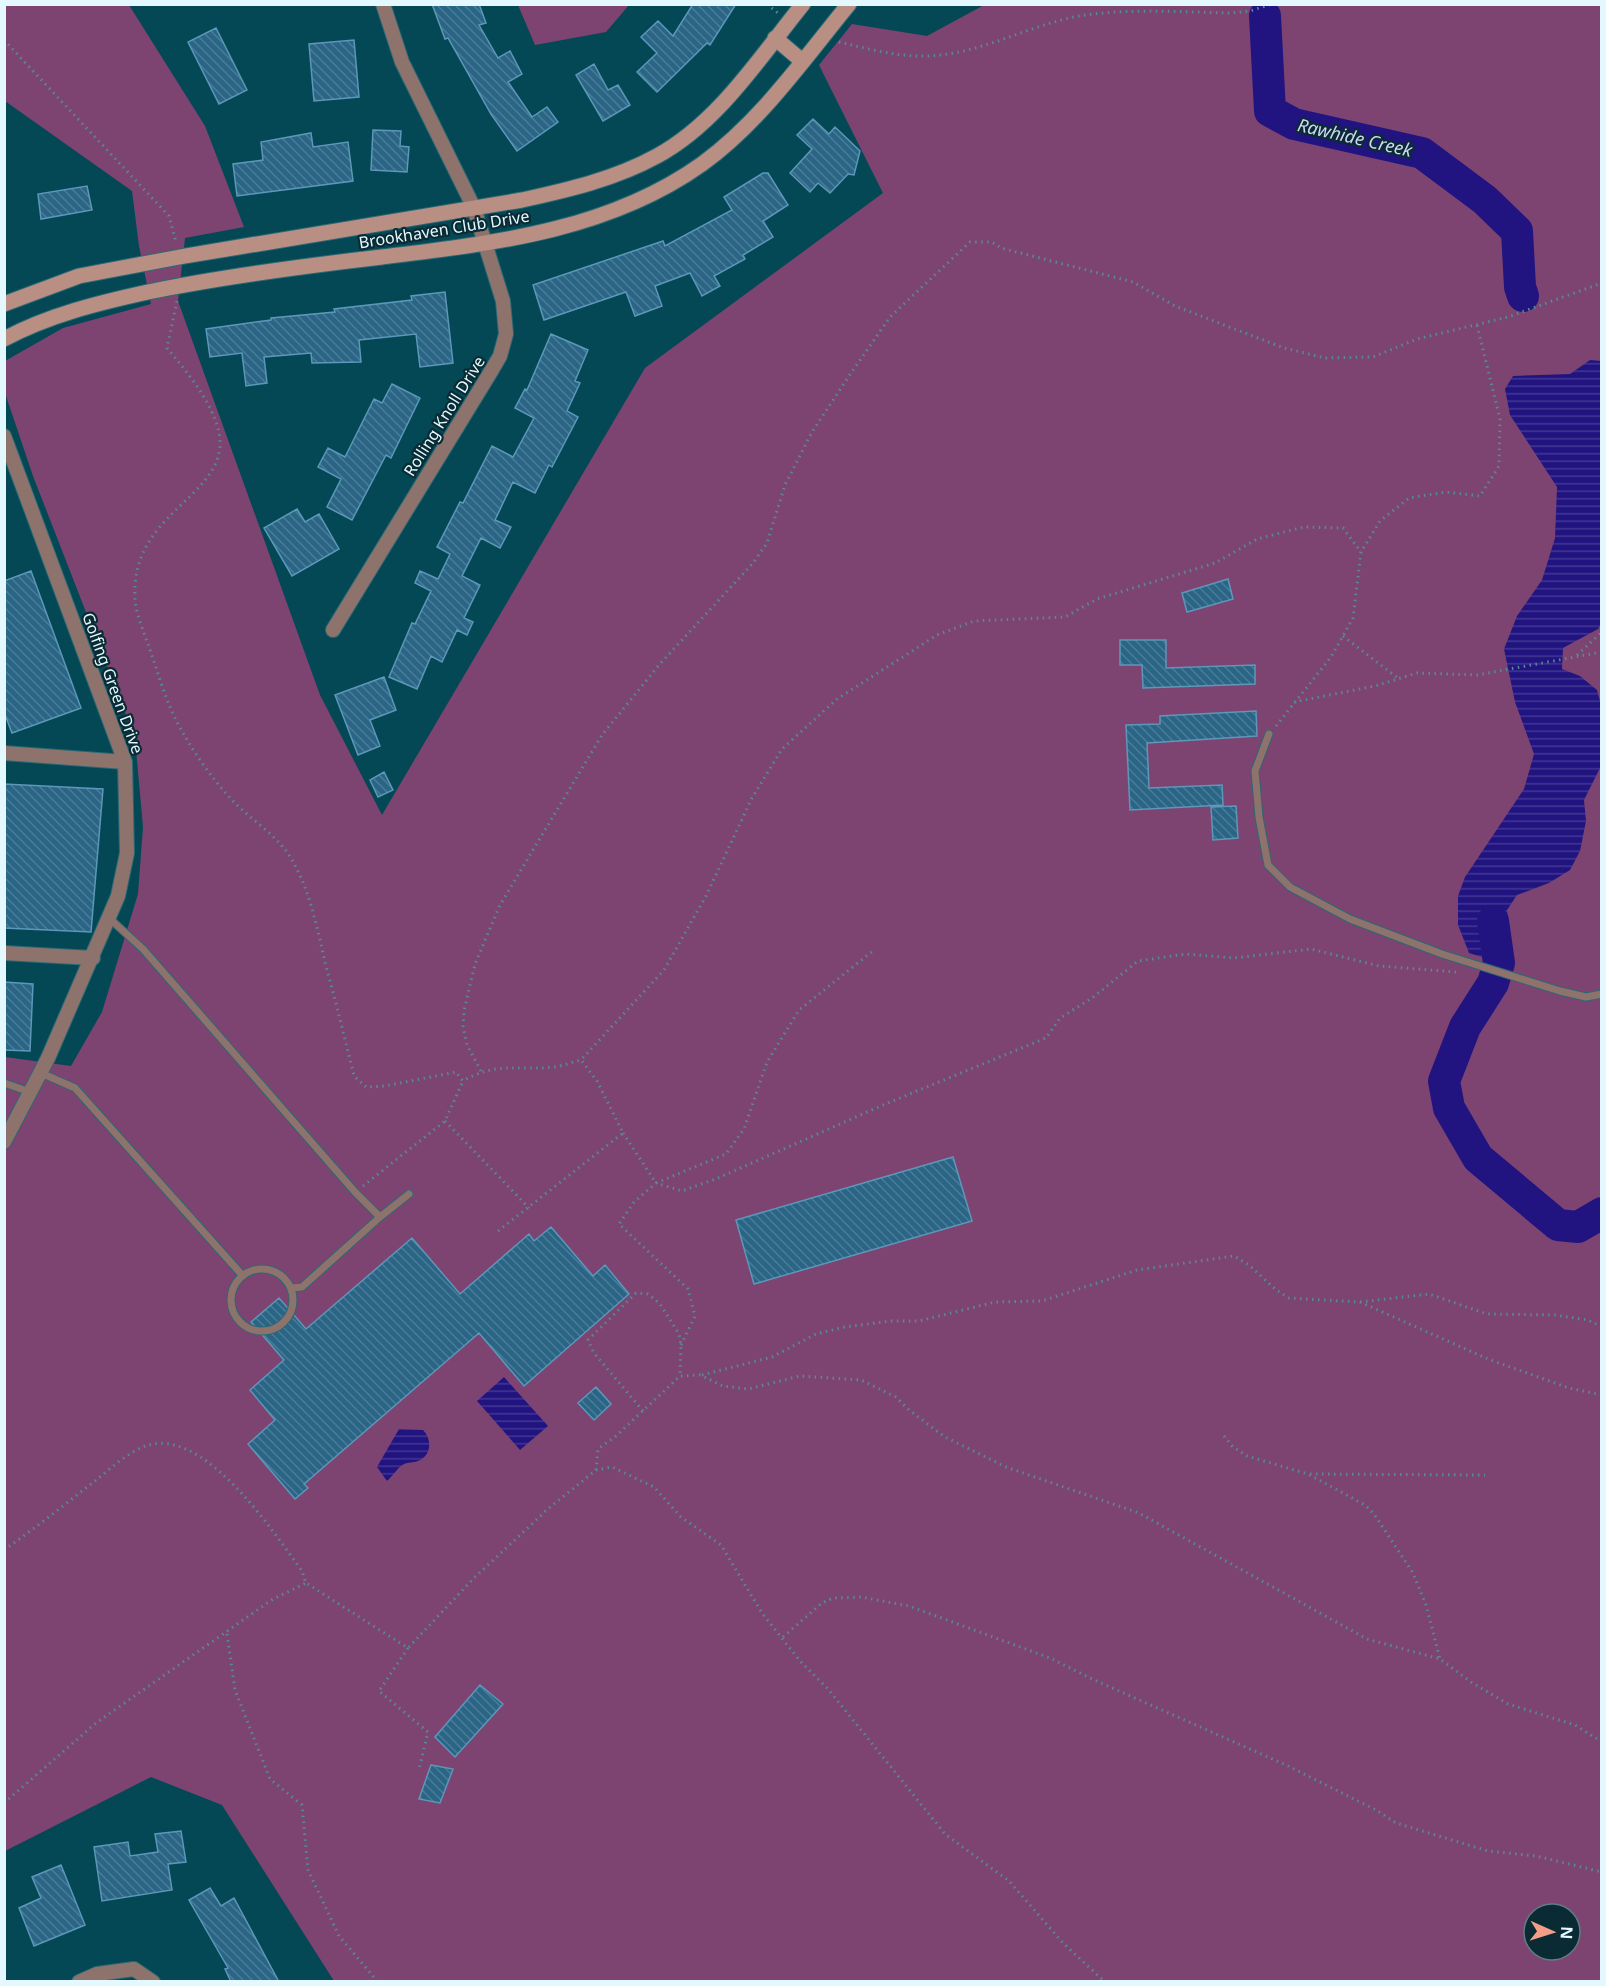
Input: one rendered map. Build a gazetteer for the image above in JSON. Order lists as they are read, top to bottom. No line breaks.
{"streets":{"main road":["Brookhaven Club Drive"],"street":["Rolling Knoll Drive","Golfing Green Drive"]},"crossings":[["Brookhaven Club Drive","Rolling Knoll Drive"]],"water":["Rawhide Creek"],"north":"right"}
